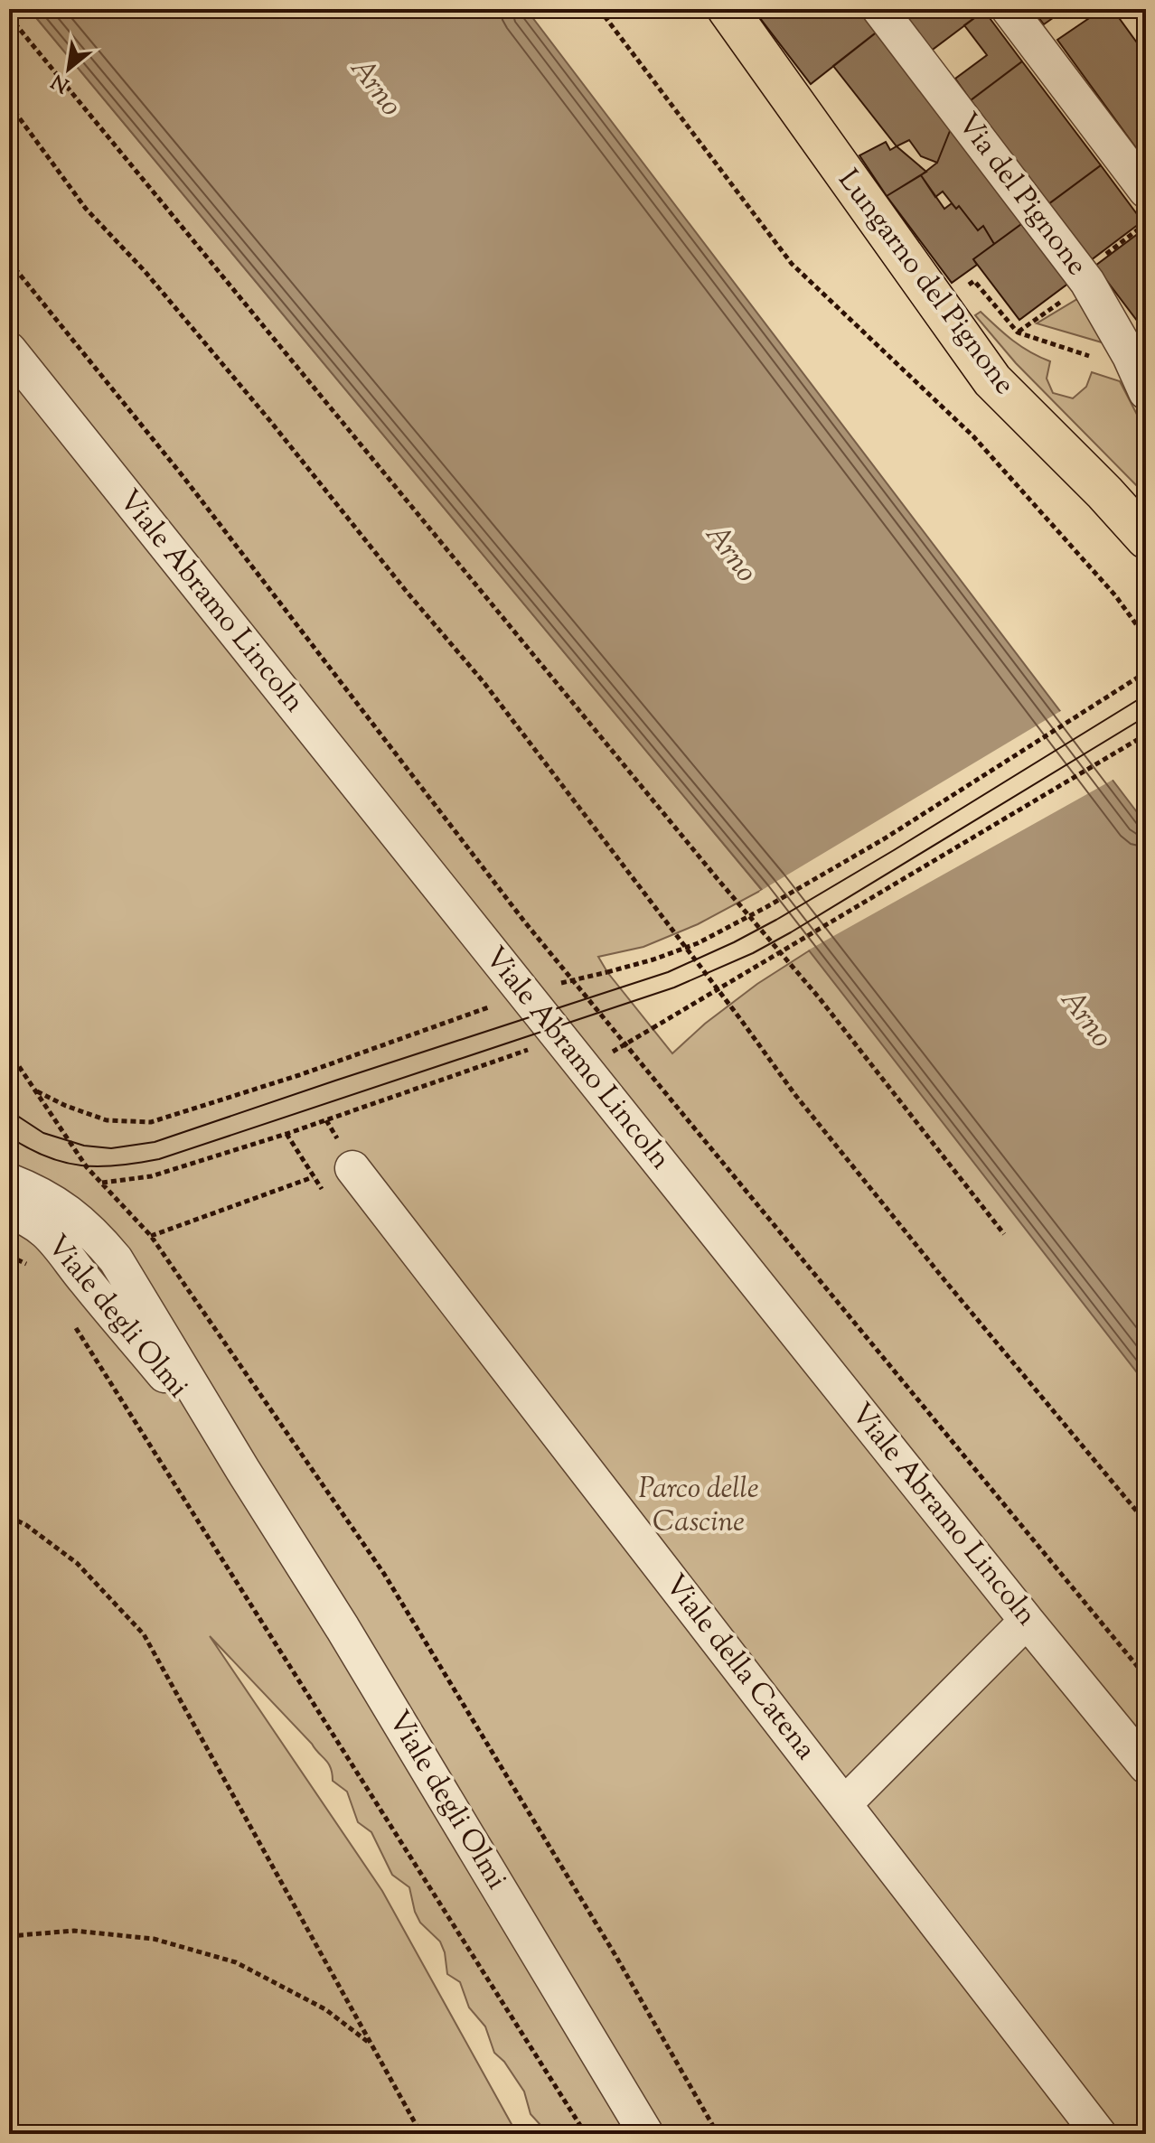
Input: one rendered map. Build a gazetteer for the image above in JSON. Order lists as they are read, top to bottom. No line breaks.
{"streets":{"main road":["Lungarno del Pignone"],"street":["Via del Pignone","Viale Abramo Lincoln","Viale degli Olmi","Viale della Catena"]},"water":["Arno"],"parks":["Parco delle Cascine"],"north":"bottom left"}
